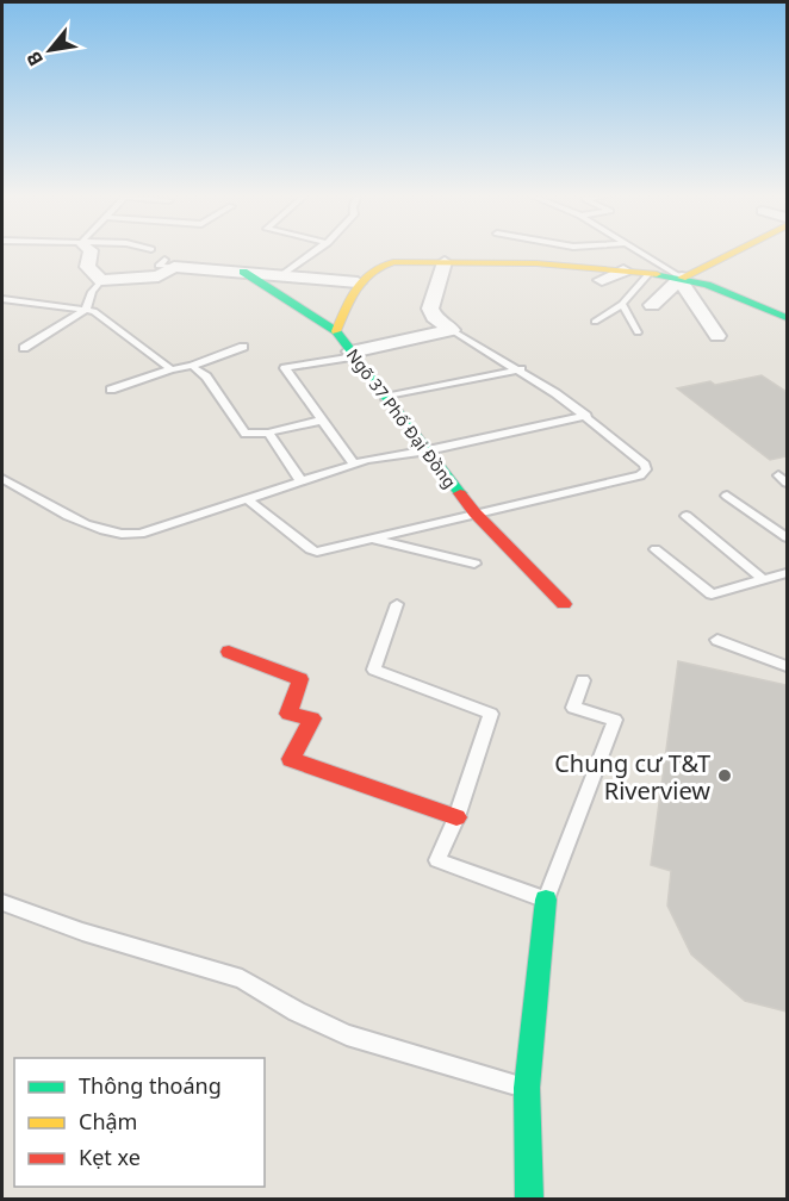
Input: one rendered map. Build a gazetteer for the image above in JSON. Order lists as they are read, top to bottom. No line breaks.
{"streets":{"street":["Ngõ 37 Phố Đại Đồng"]},"places":["Chung cư T&T Riverview"],"legend":["Thông thoáng","Chậm","Kẹt xe"],"north":"bottom left"}
